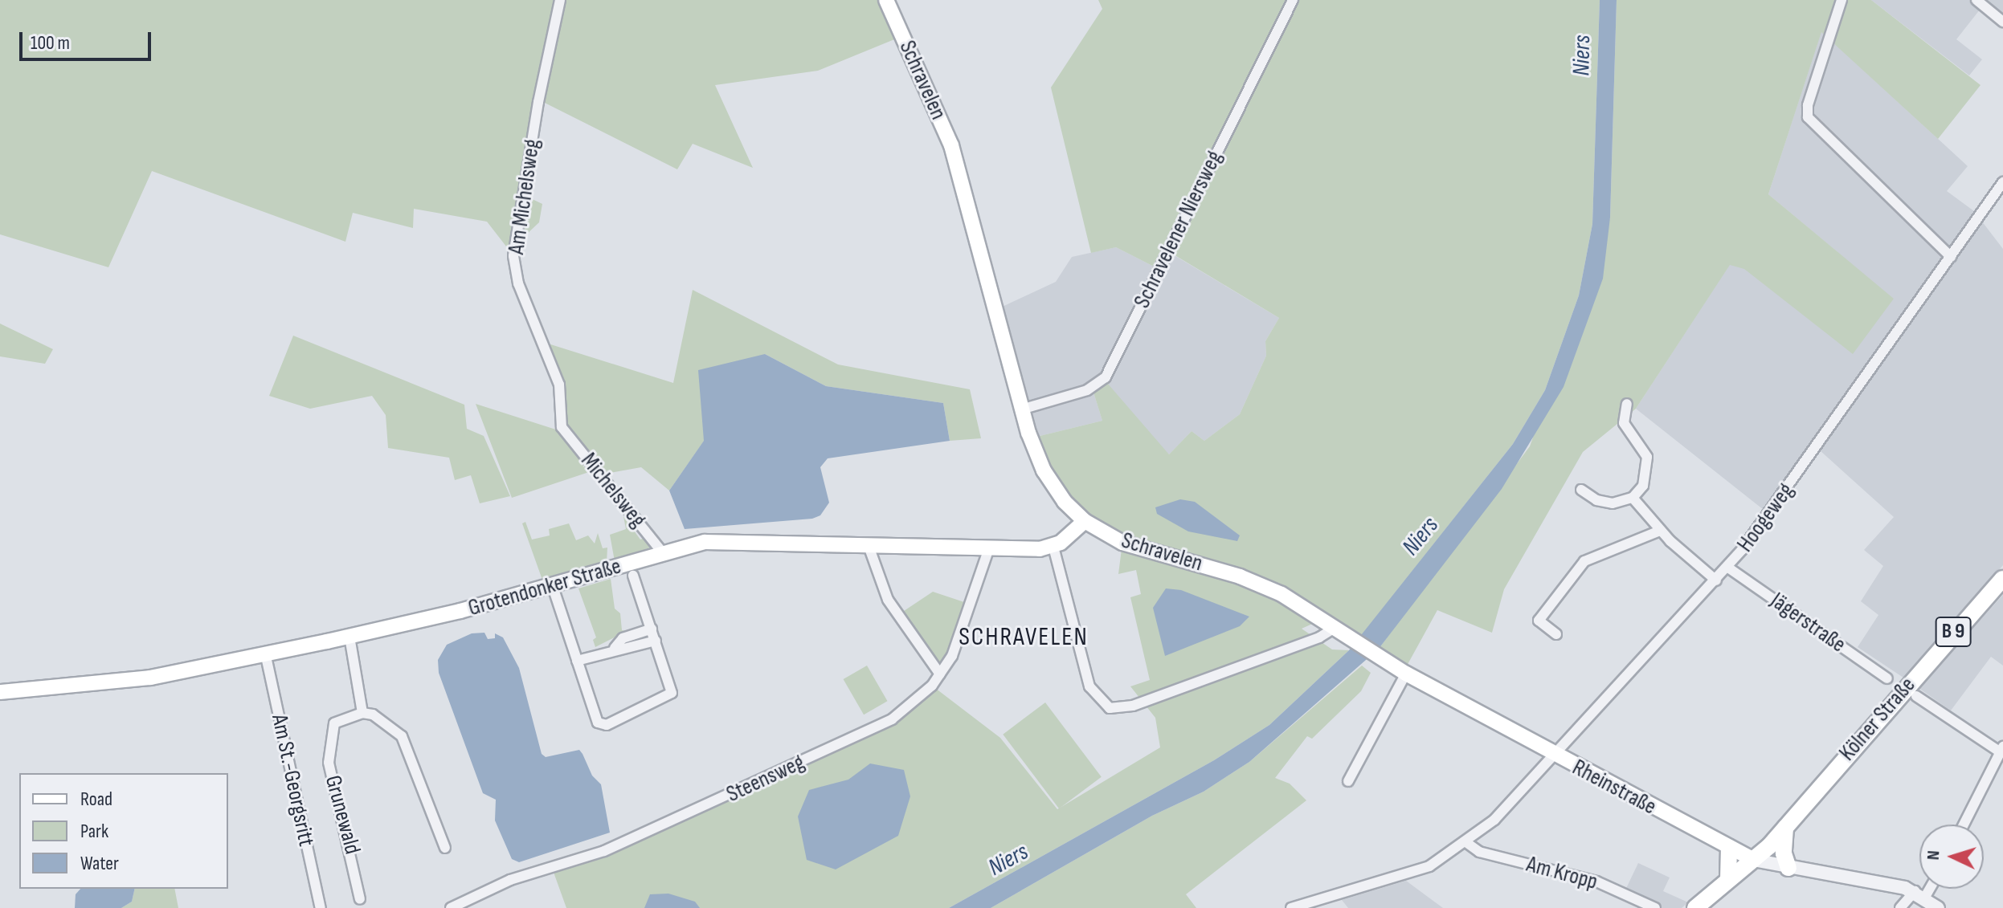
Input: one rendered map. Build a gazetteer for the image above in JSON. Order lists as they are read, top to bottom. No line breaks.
{"streets":{"main road":["Schravelen","Grotendonker Straße","B 9","Kölner Straße","Rheinstraße"],"street":["Am Michelsweg","Schravelener Niersweg","Michelsweg","Hoogeweg","Jägerstraße","Steensweg","Am St.-Georgsritt","Grunewald","Am Kropp"]},"crossings":[["Schravelen","Schravelener Niersweg"],["Schravelen","Rheinstraße"],["Am Michelsweg","Michelsweg"],["Michelsweg","Grotendonker Straße"],["Hoogeweg","Jägerstraße"],["Hoogeweg","Rheinstraße"],["Hoogeweg","Am Kropp"],["Grotendonker Straße","Steensweg"],["Grotendonker Straße","Am St.-Georgsritt"],["B 9","Kölner Straße"],["B 9","Rheinstraße"],["Kölner Straße","Rheinstraße"]],"districts":["SCHRAVELEN"],"water":["Niers"],"legend":["Road","Park","Water"],"scale_bar":"100 m","north":"left"}
